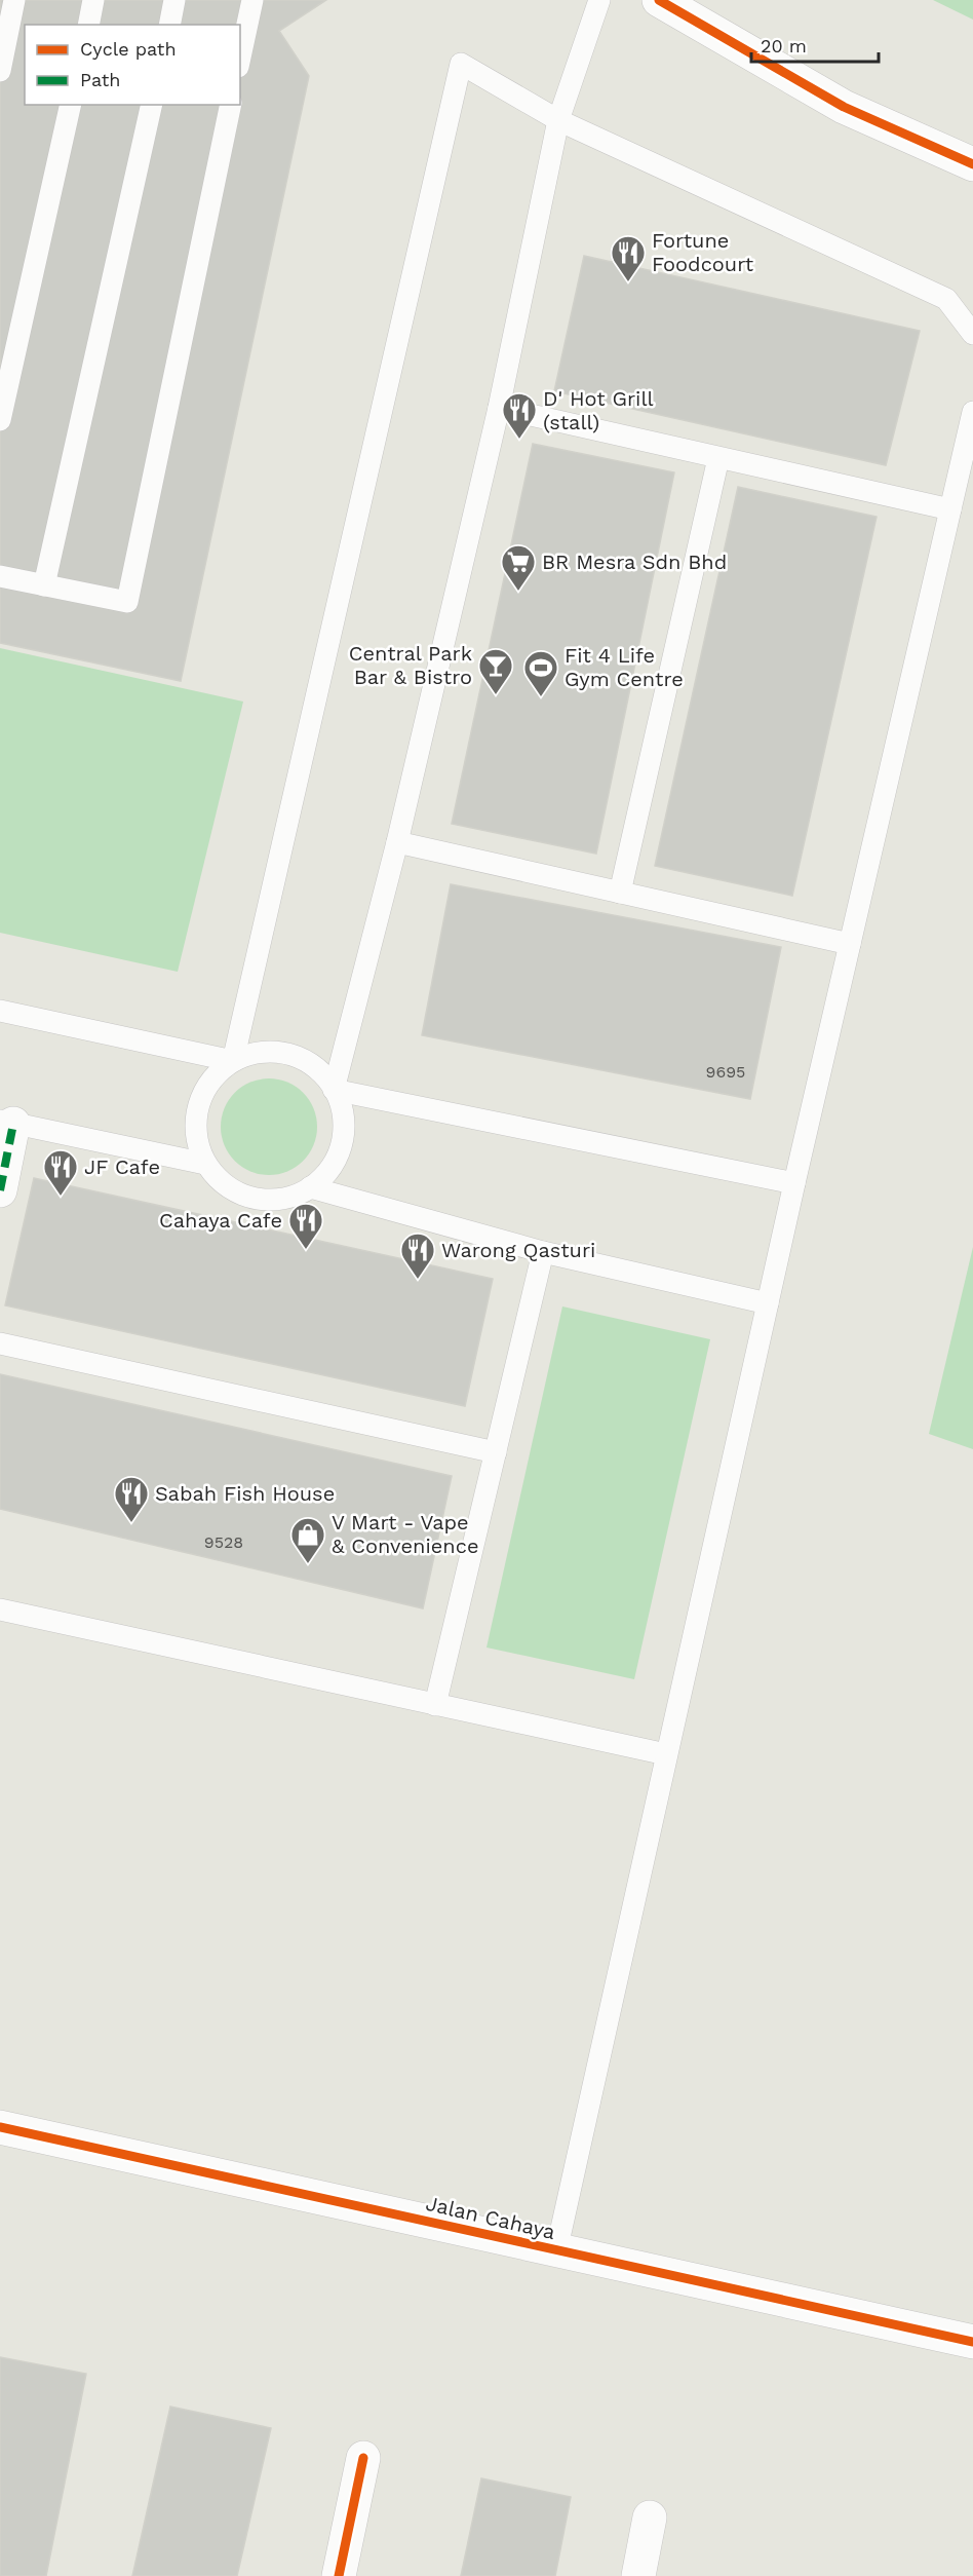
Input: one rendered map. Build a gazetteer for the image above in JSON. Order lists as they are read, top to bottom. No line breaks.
{"streets":{"street":["Jalan Cahaya"]},"places":{"restaurant":["Fortune Foodcourt","D' Hot Grill (stall)","JF Cafe","Cahaya Cafe","Warong Qasturi","Sabah Fish House"],"supermarket":["BR Mesra Sdn Bhd"],"bar":["Central Park Bar & Bistro"],"sports":["Fit 4 Life Gym Centre"],"shop":["V Mart - Vape & Convenience"]},"house_numbers":["9695","9528"],"legend":["Cycle path","Path"],"scale_bar":"20 m"}
